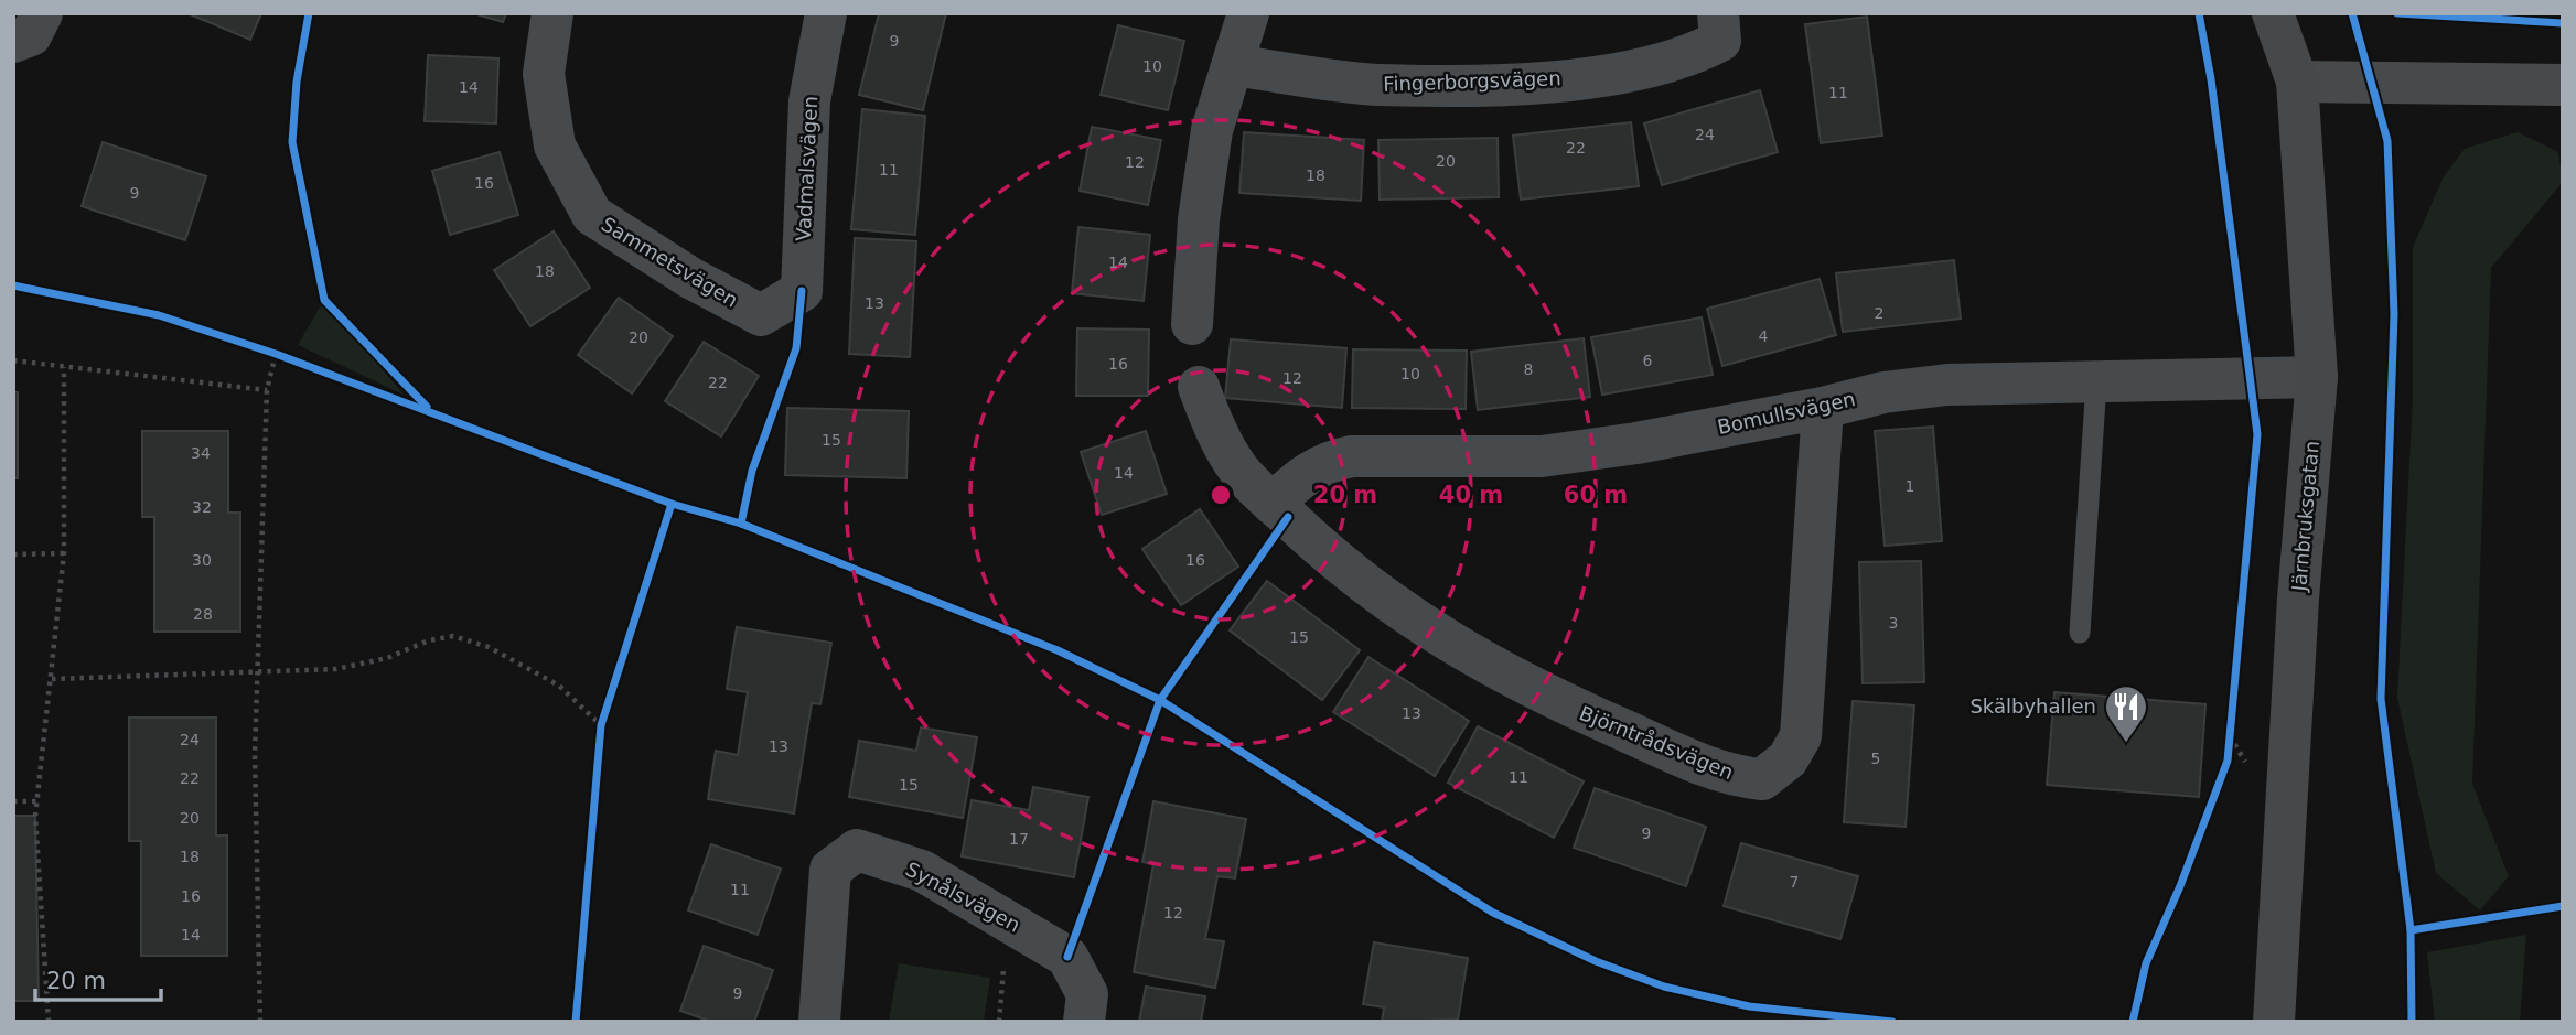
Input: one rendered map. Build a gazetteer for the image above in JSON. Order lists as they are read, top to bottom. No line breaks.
{"streets":{"street":["Fingerborgsvägen","Vadmalsvägen","Sammetsvägen","Bomullsvägen","Järnbruksgatan","Björntrådsvägen","Synålsvägen"]},"crossings":[["Vadmalsvägen","Sammetsvägen"],["Bomullsvägen","Järnbruksgatan"],["Bomullsvägen","Björntrådsvägen"]],"places":{"restaurant":["Skälbyhallen"]},"house_numbers":["9","10","14","11","24","22","20","12","11","18","16","9","14","18","13","2","4","20","6","16","8","10","12","22","15","34","14","1","32","30","16","28","3","15","13","24","13","5","11","22","15","20","9","17","18","7","11","16","12","14","9"],"scale_bar":"20 m","rings":["20 m","40 m","60 m"]}
